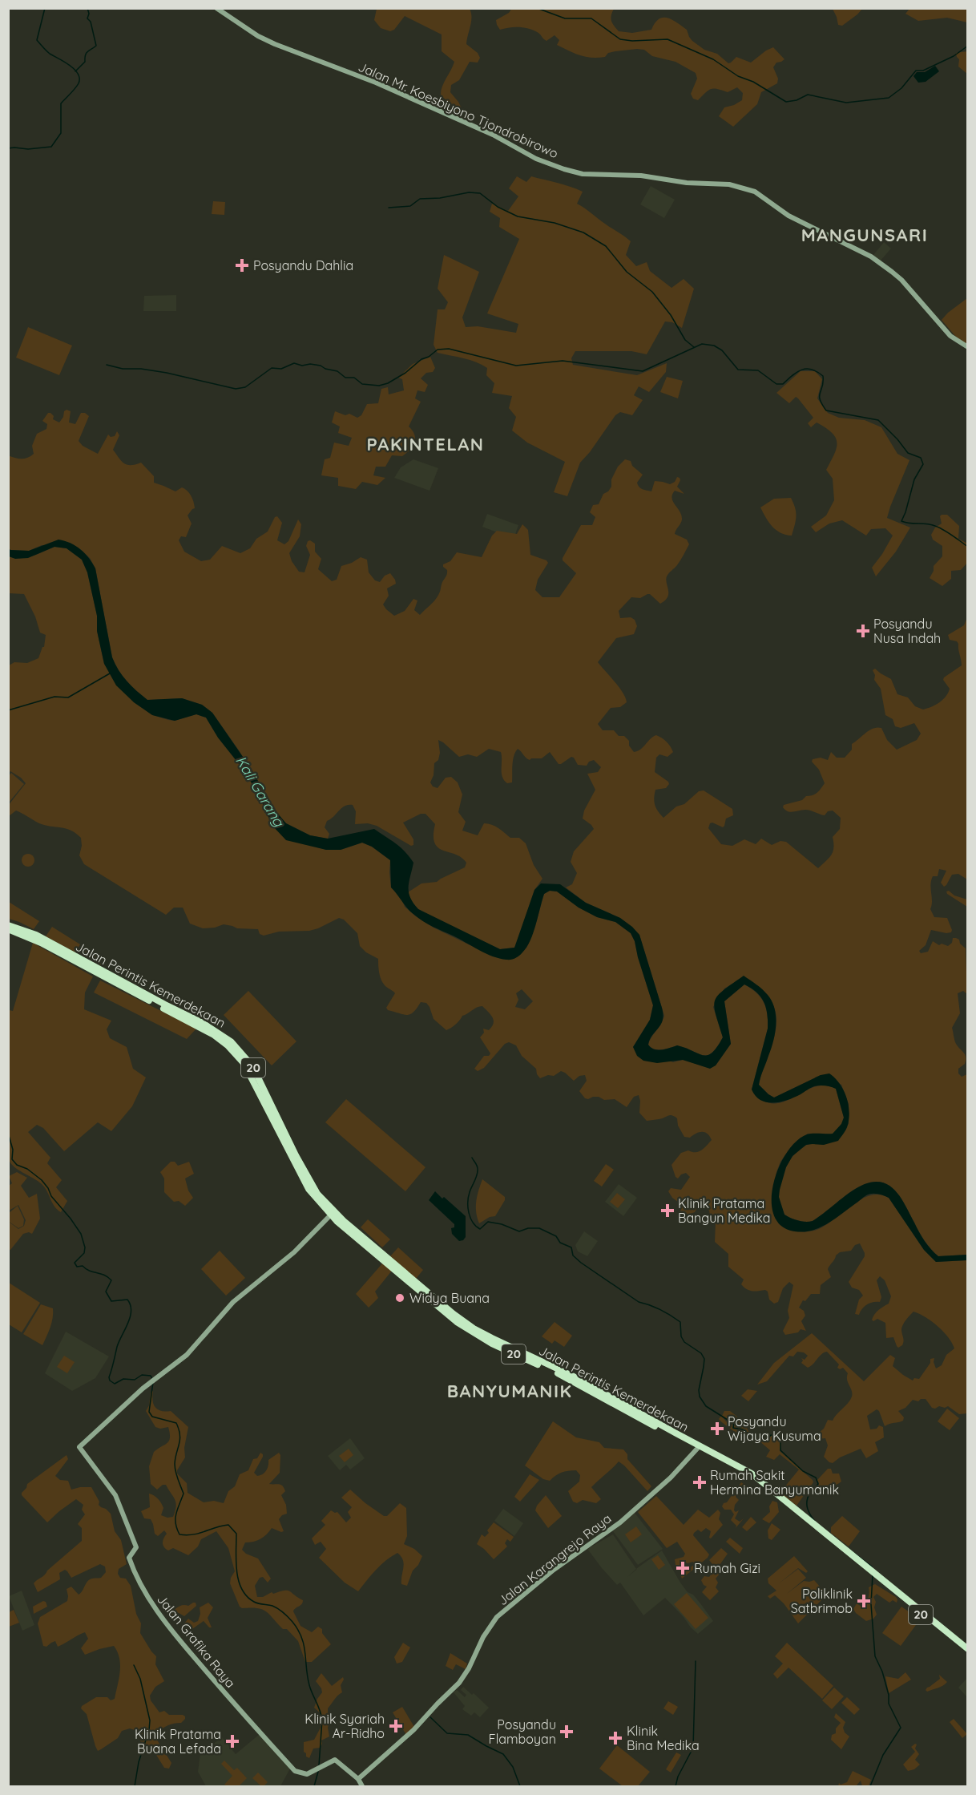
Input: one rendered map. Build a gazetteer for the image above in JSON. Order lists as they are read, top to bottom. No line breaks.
{"streets":{"highway":["Jalan Perintis Kemerdekaan","20"],"main road":["Jalan Mr. Koesbiyono Tjondrobirowo","Jalan Karangrejo Raya","Jalan Grafika Raya"]},"crossings":[["Jalan Perintis Kemerdekaan","20"],["Jalan Perintis Kemerdekaan","Jalan Karangrejo Raya"],["Jalan Perintis Kemerdekaan","Jalan Grafika Raya"],["20","Jalan Karangrejo Raya"],["Jalan Karangrejo Raya","Jalan Grafika Raya"]],"districts":["MANGUNSARI","PAKINTELAN","BANYUMANIK"],"water":["Kali Garang"],"places":{"health":["Posyandu Dahlia","Posyandu Nusa Indah","Klinik Pratama Bangun Medika","Posyandu Wijaya Kusuma","Rumah Sakit Hermina Banyumanik","Rumah Gizi","Poliklinik Satbrimob","Klinik Syariah Ar-Ridho","Posyandu Flamboyan","Klinik Bina Medika","Klinik Pratama Buana Lefada"],"other":["Widya Buana"]}}
